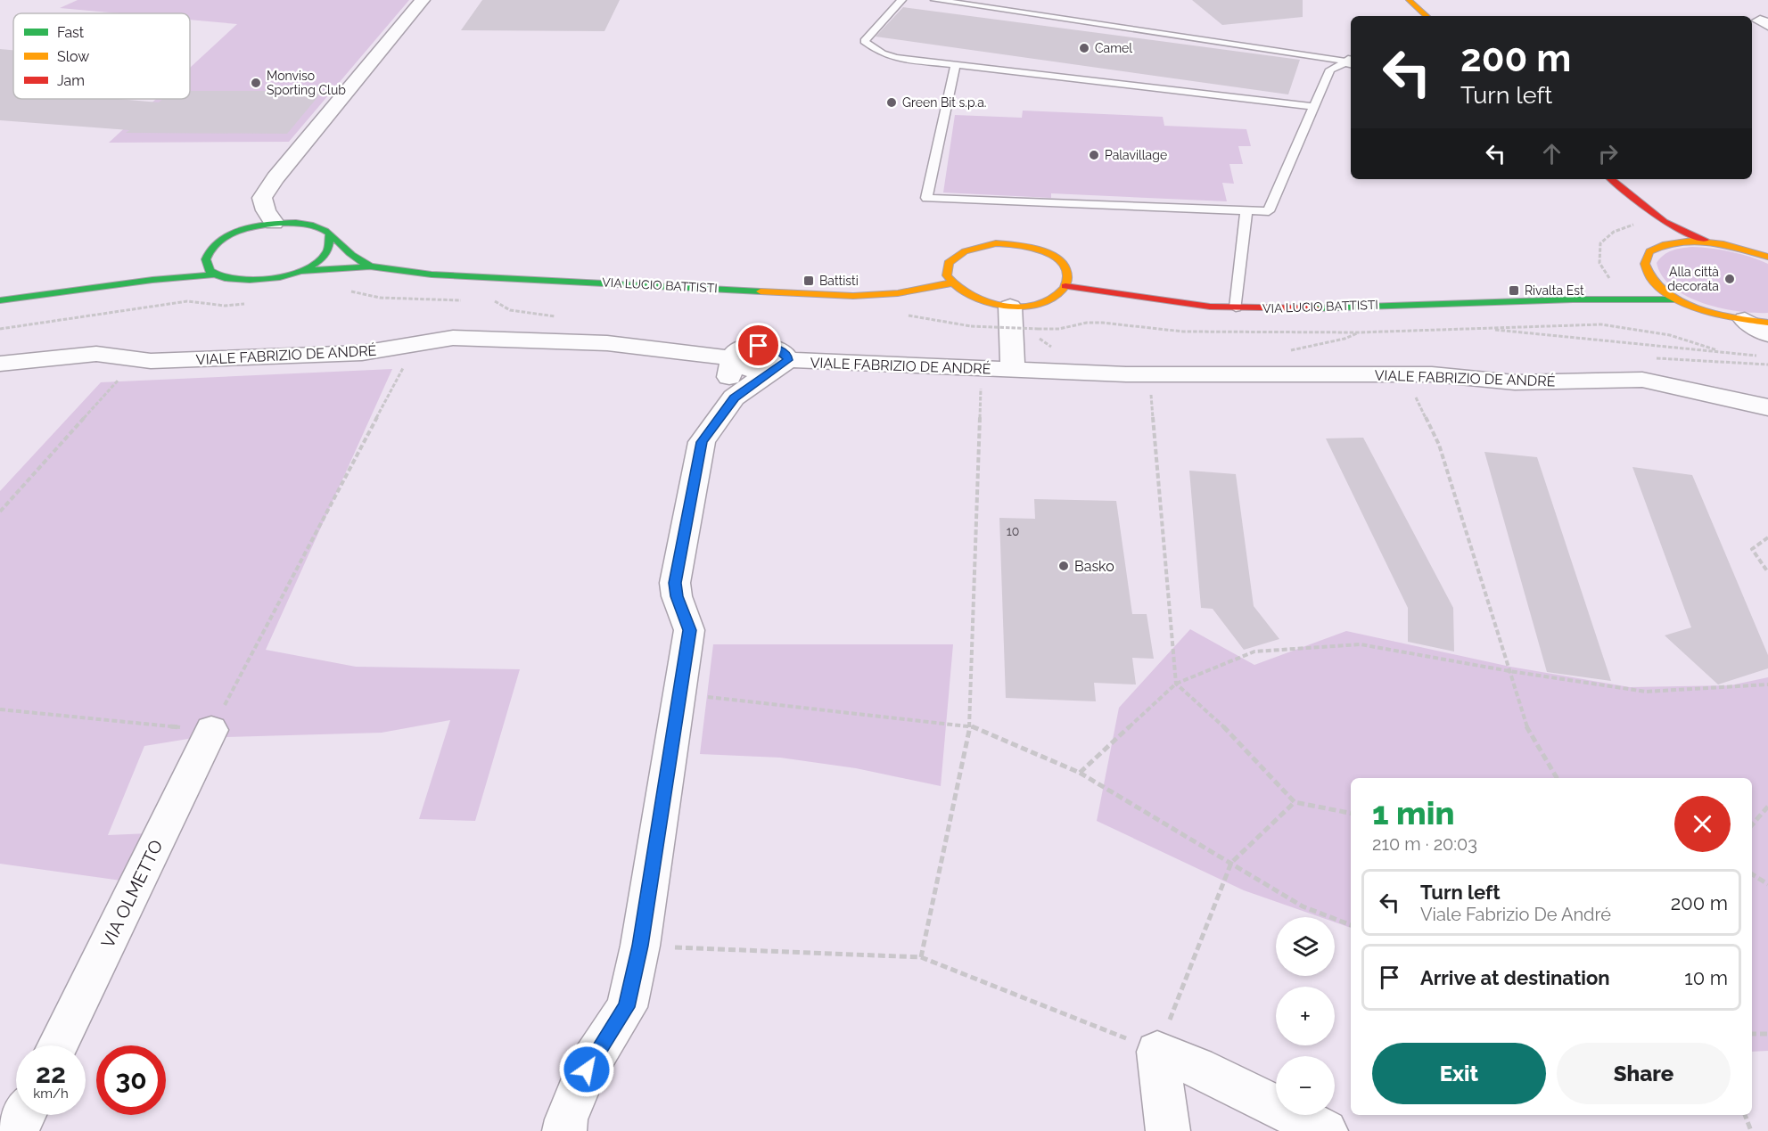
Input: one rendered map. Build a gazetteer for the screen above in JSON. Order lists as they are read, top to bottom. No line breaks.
{"streets":{"street":["VIA LUCIO BATTISTI","VIALE FABRIZIO DE ANDRÉ","VIA OLMETTO"]},"places":{"other":["Camel","Monviso Sporting Club","Green Bit s.p.a.","Palavillage","Alla città decorata","Basko"],"transit":["Battisti","Rivalta Est"]},"house_numbers":["10"],"legend":["Fast","Slow","Jam"],"page":{"turn":["200 m","Turn left"],"heading":["1 min","210 m · 20:03"],"list":[{"name":"Turn left","note":"Viale Fabrizio De André","value":"200 m"},{"name":"Arrive at destination","value":"10 m"}],"map_buttons":["+","−"],"buttons":["Exit","Share"],"speed":"22 km/h","limit":"30"}}
